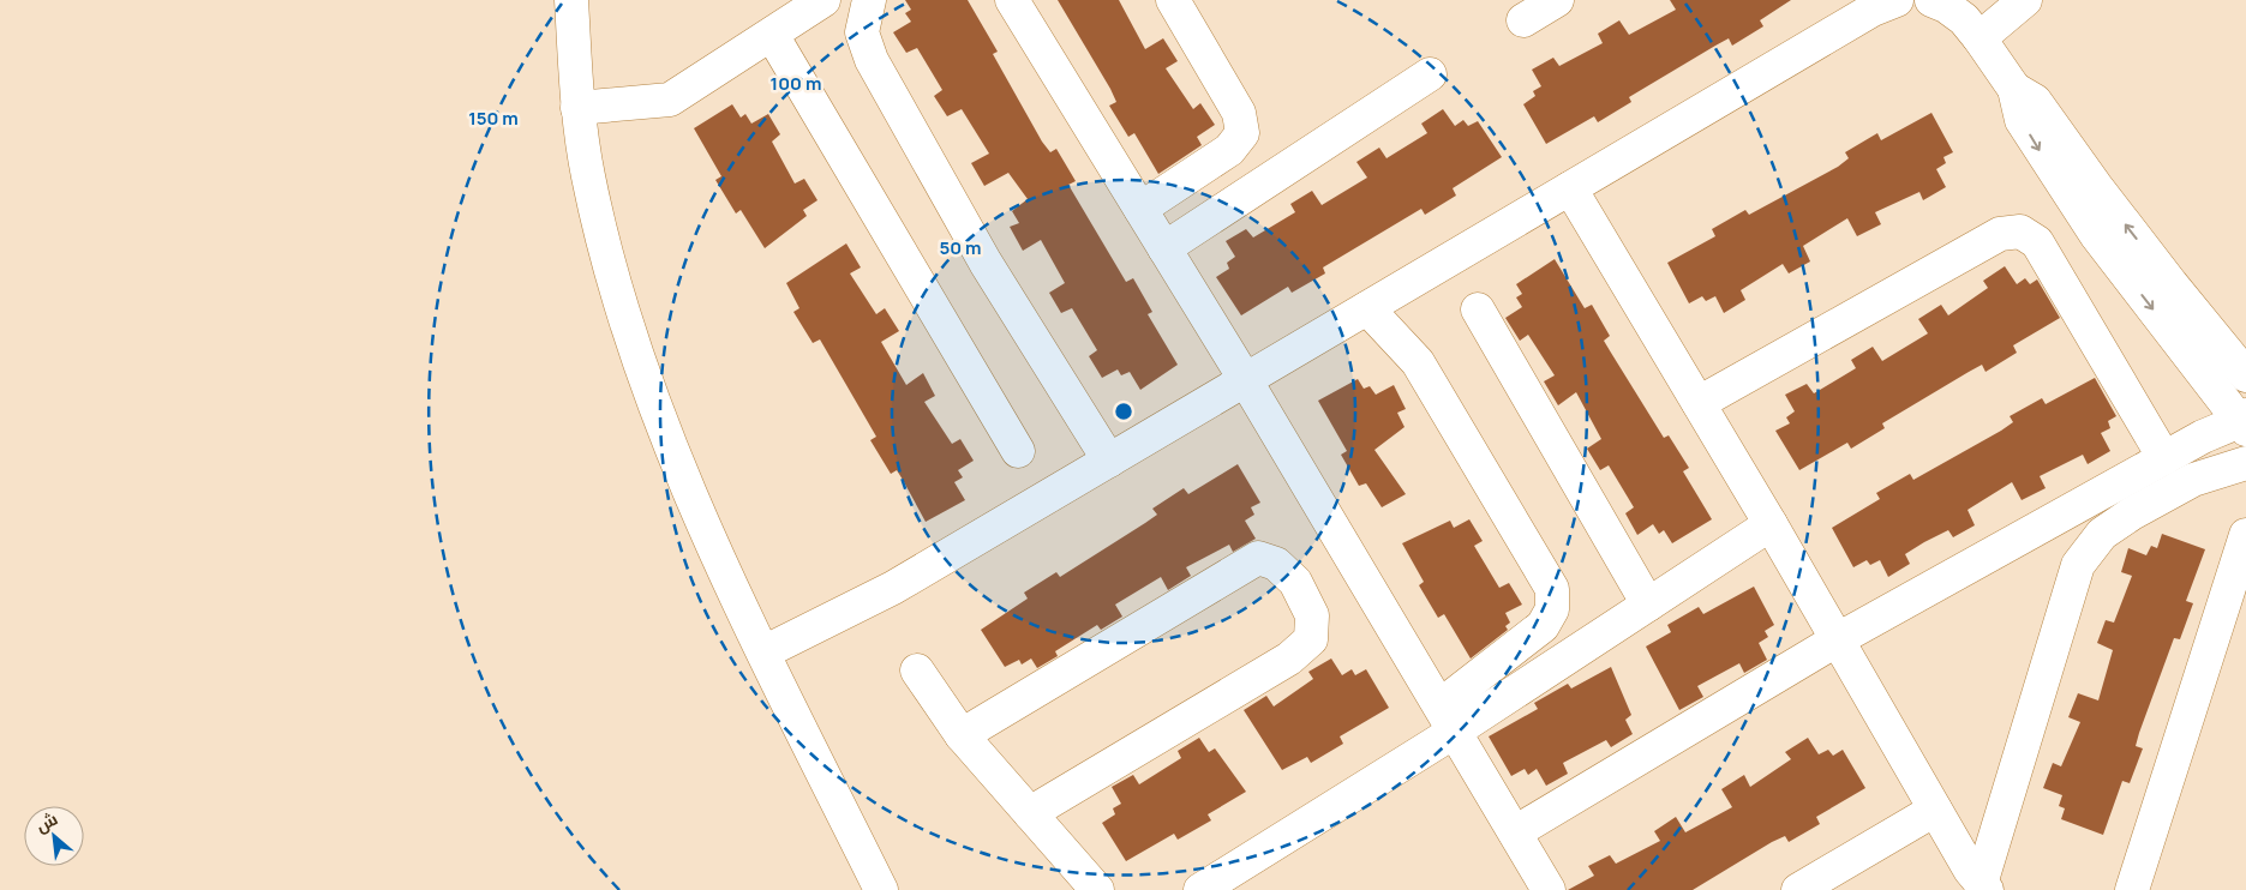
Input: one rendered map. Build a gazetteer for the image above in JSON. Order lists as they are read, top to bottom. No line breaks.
{"north":"top left","rings":["100 m","150 m","50 m"]}
